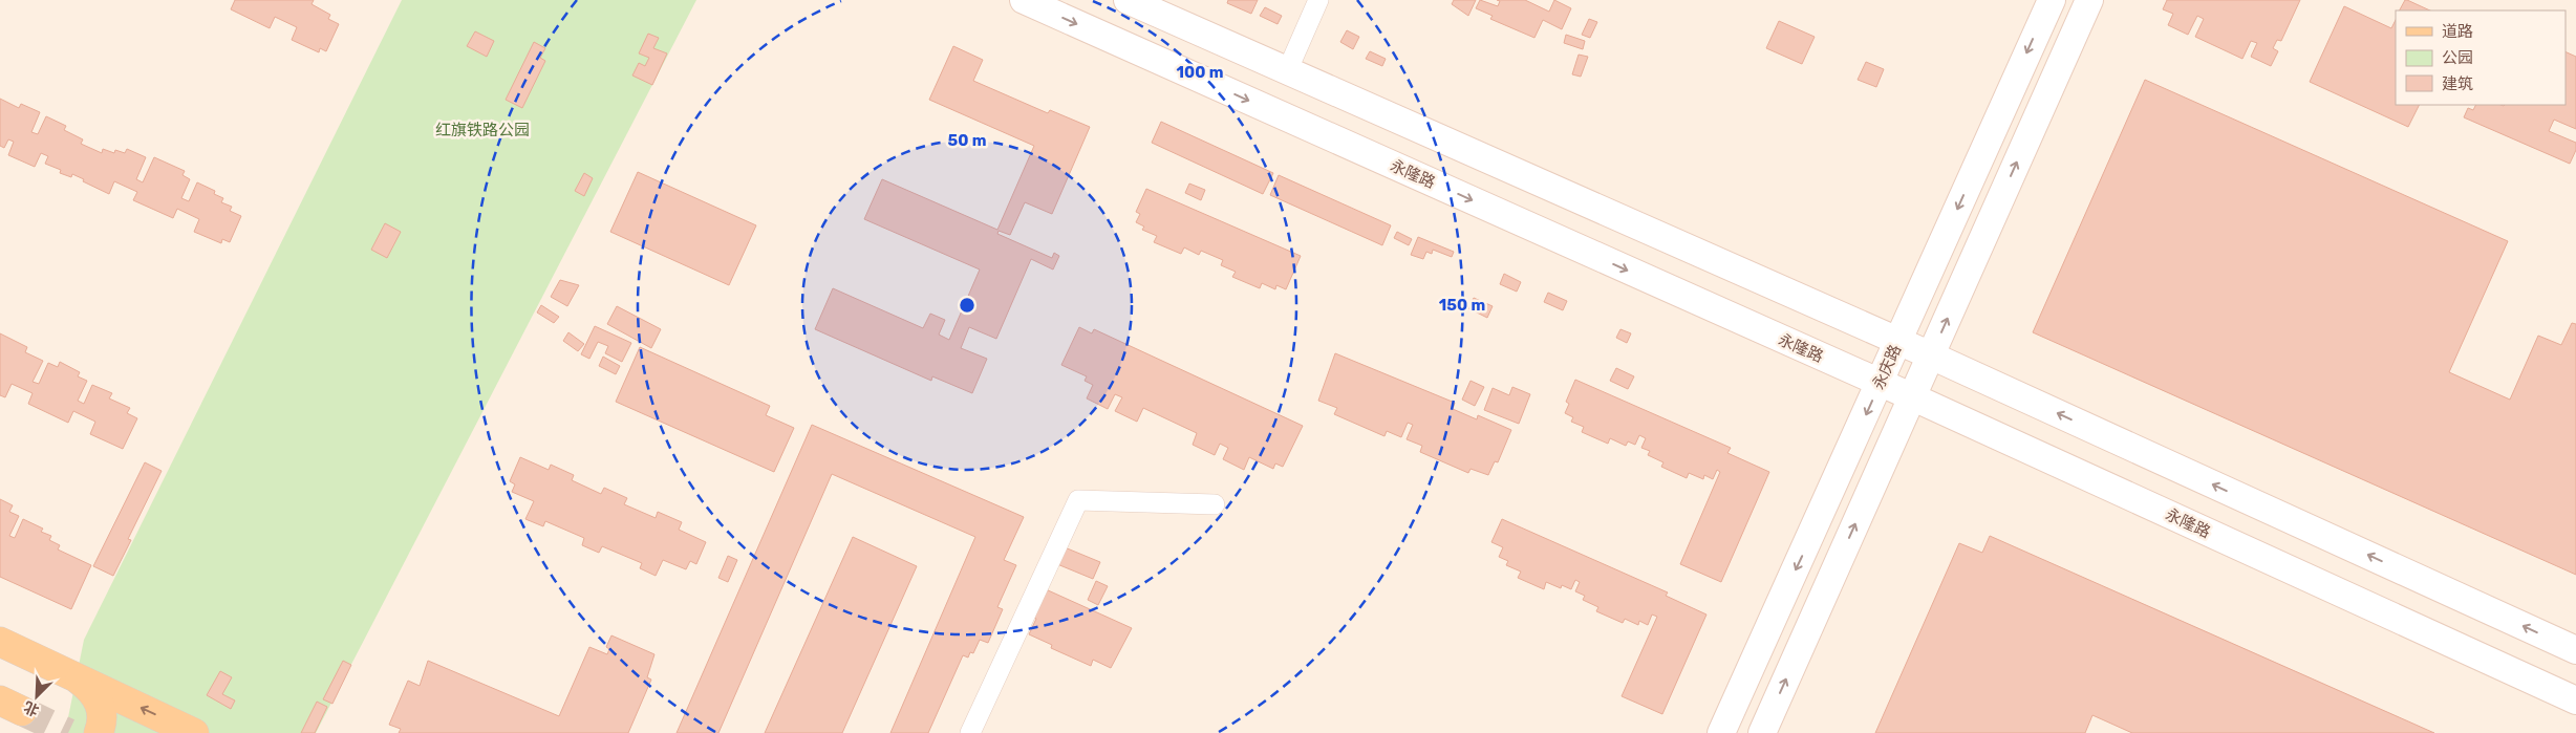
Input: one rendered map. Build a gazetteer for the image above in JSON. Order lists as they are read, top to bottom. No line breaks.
{"streets":{"street":["永隆路","永庆路"]},"crossings":[["永隆路","永庆路"]],"parks":["红旗铁路公园"],"legend":["道路","公园","建筑"],"north":"bottom left","rings":["100 m","50 m","150 m"]}
